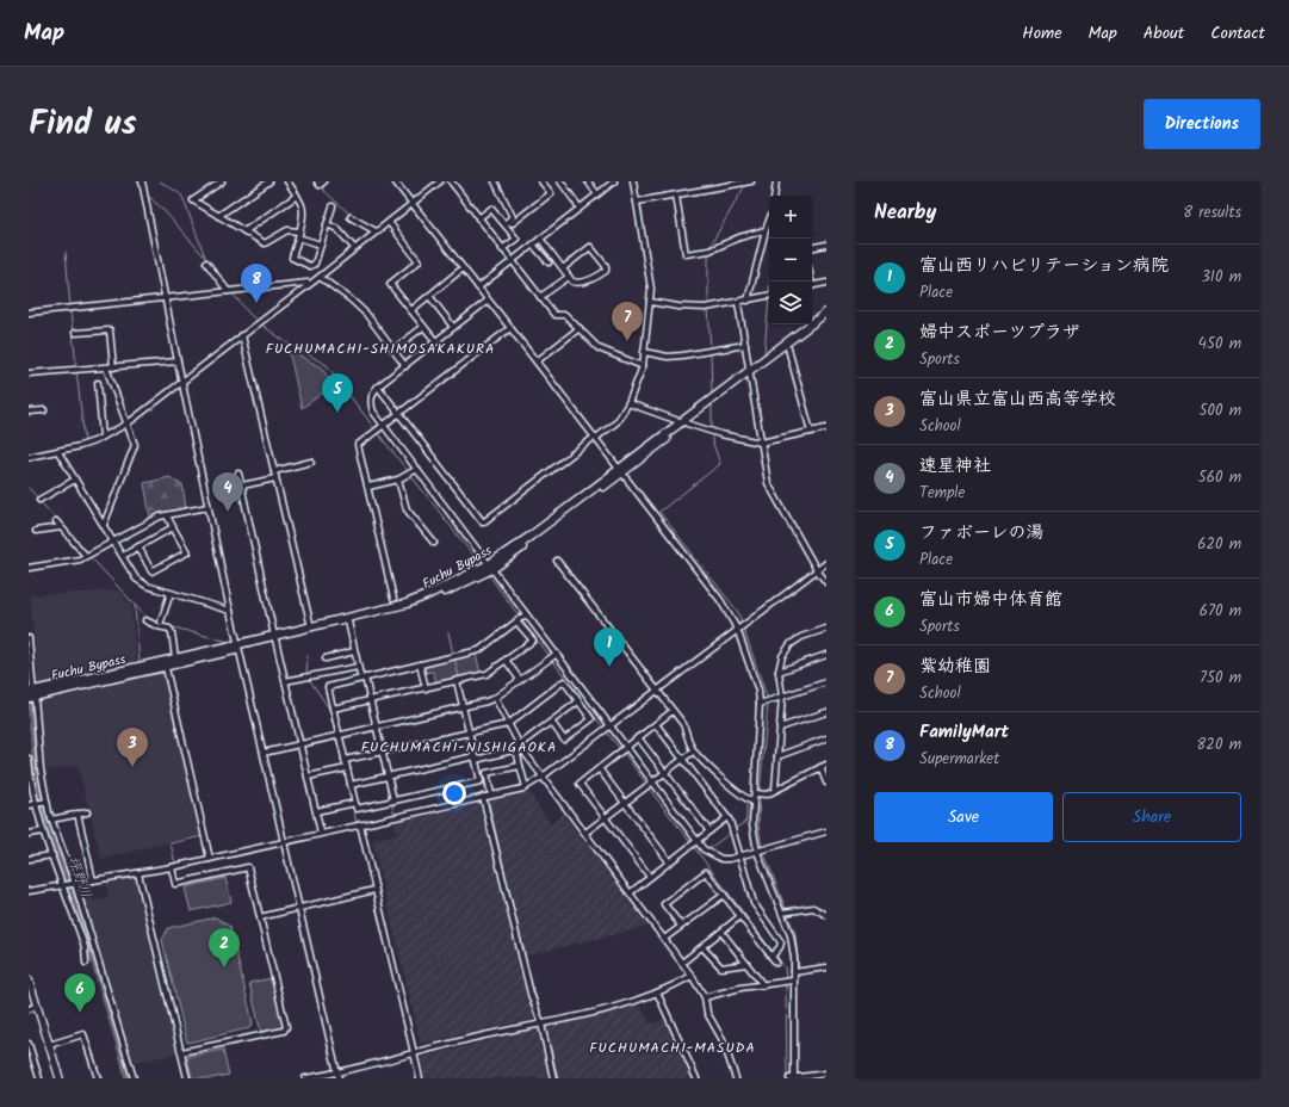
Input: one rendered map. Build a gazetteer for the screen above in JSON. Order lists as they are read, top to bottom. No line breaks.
{"streets":{"highway":["Fuchu Bypass"]},"districts":["FUCHUMACHI-SHIMOSAKAKURA","FUCHUMACHI-NISHIGAOKA","FUCHUMACHI-MASUDA"],"water":["坪野川"],"page":{"header":"Map","nav":["Home","Map","About","Contact"],"title":"Find us","buttons":["Directions",["Save","Share"]],"heading":["Nearby","8 results"],"map_buttons":["+","−"],"list":[{"mark":"1","name":"富山西リハビリテーション病院","note":"Place","value":"310 m"},{"mark":"2","name":"婦中スポーツプラザ","note":"Sports","value":"450 m"},{"mark":"3","name":"富山県立富山西高等学校","note":"School","value":"500 m"},{"mark":"4","name":"速星神社","note":"Temple","value":"560 m"},{"mark":"5","name":"ファボーレの湯","note":"Place","value":"620 m"},{"mark":"6","name":"富山市婦中体育館","note":"Sports","value":"670 m"},{"mark":"7","name":"紫幼稚園","note":"School","value":"750 m"},{"mark":"8","name":"FamilyMart","note":"Supermarket","value":"820 m"}],"pins":["8","7","5","4","1","3","2","6"]}}
